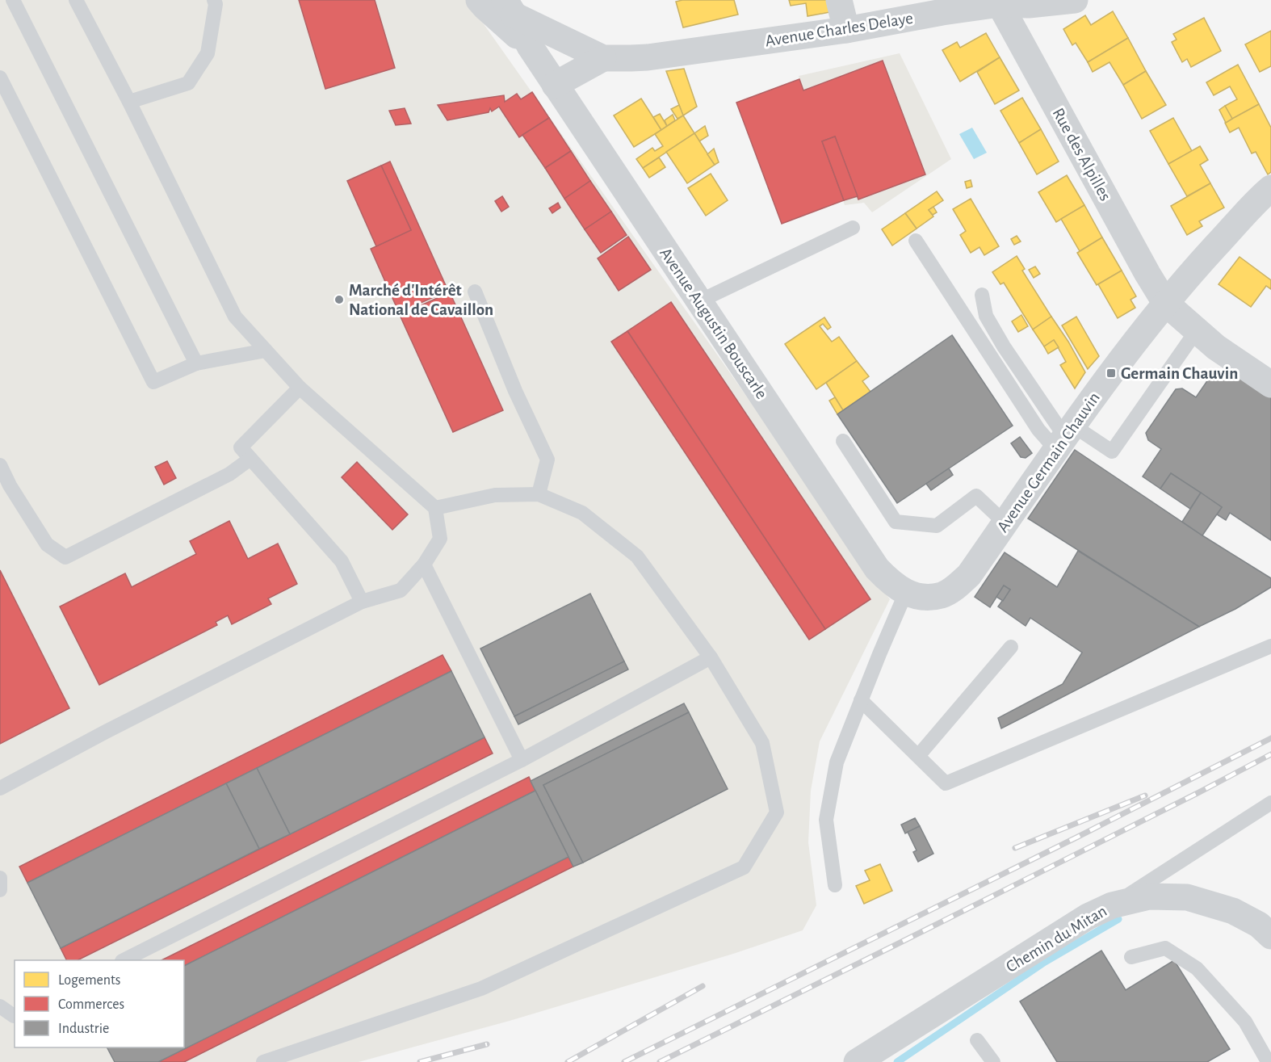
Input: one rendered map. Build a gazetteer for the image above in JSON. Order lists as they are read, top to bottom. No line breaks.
{"streets":{"street":["Avenue Charles Delaye","Rue des Alpilles","Avenue Augustin Bouscarle","Avenue Germain Chauvin","Chemin du Mitan"]},"crossings":[["Avenue Charles Delaye","Rue des Alpilles"],["Avenue Charles Delaye","Avenue Augustin Bouscarle"],["Rue des Alpilles","Avenue Germain Chauvin"],["Avenue Augustin Bouscarle","Avenue Germain Chauvin"]],"places":{"other":["Marché d'Intérêt National de Cavaillon"],"transit":["Germain Chauvin"]},"legend":["Logements","Commerces","Industrie"]}
